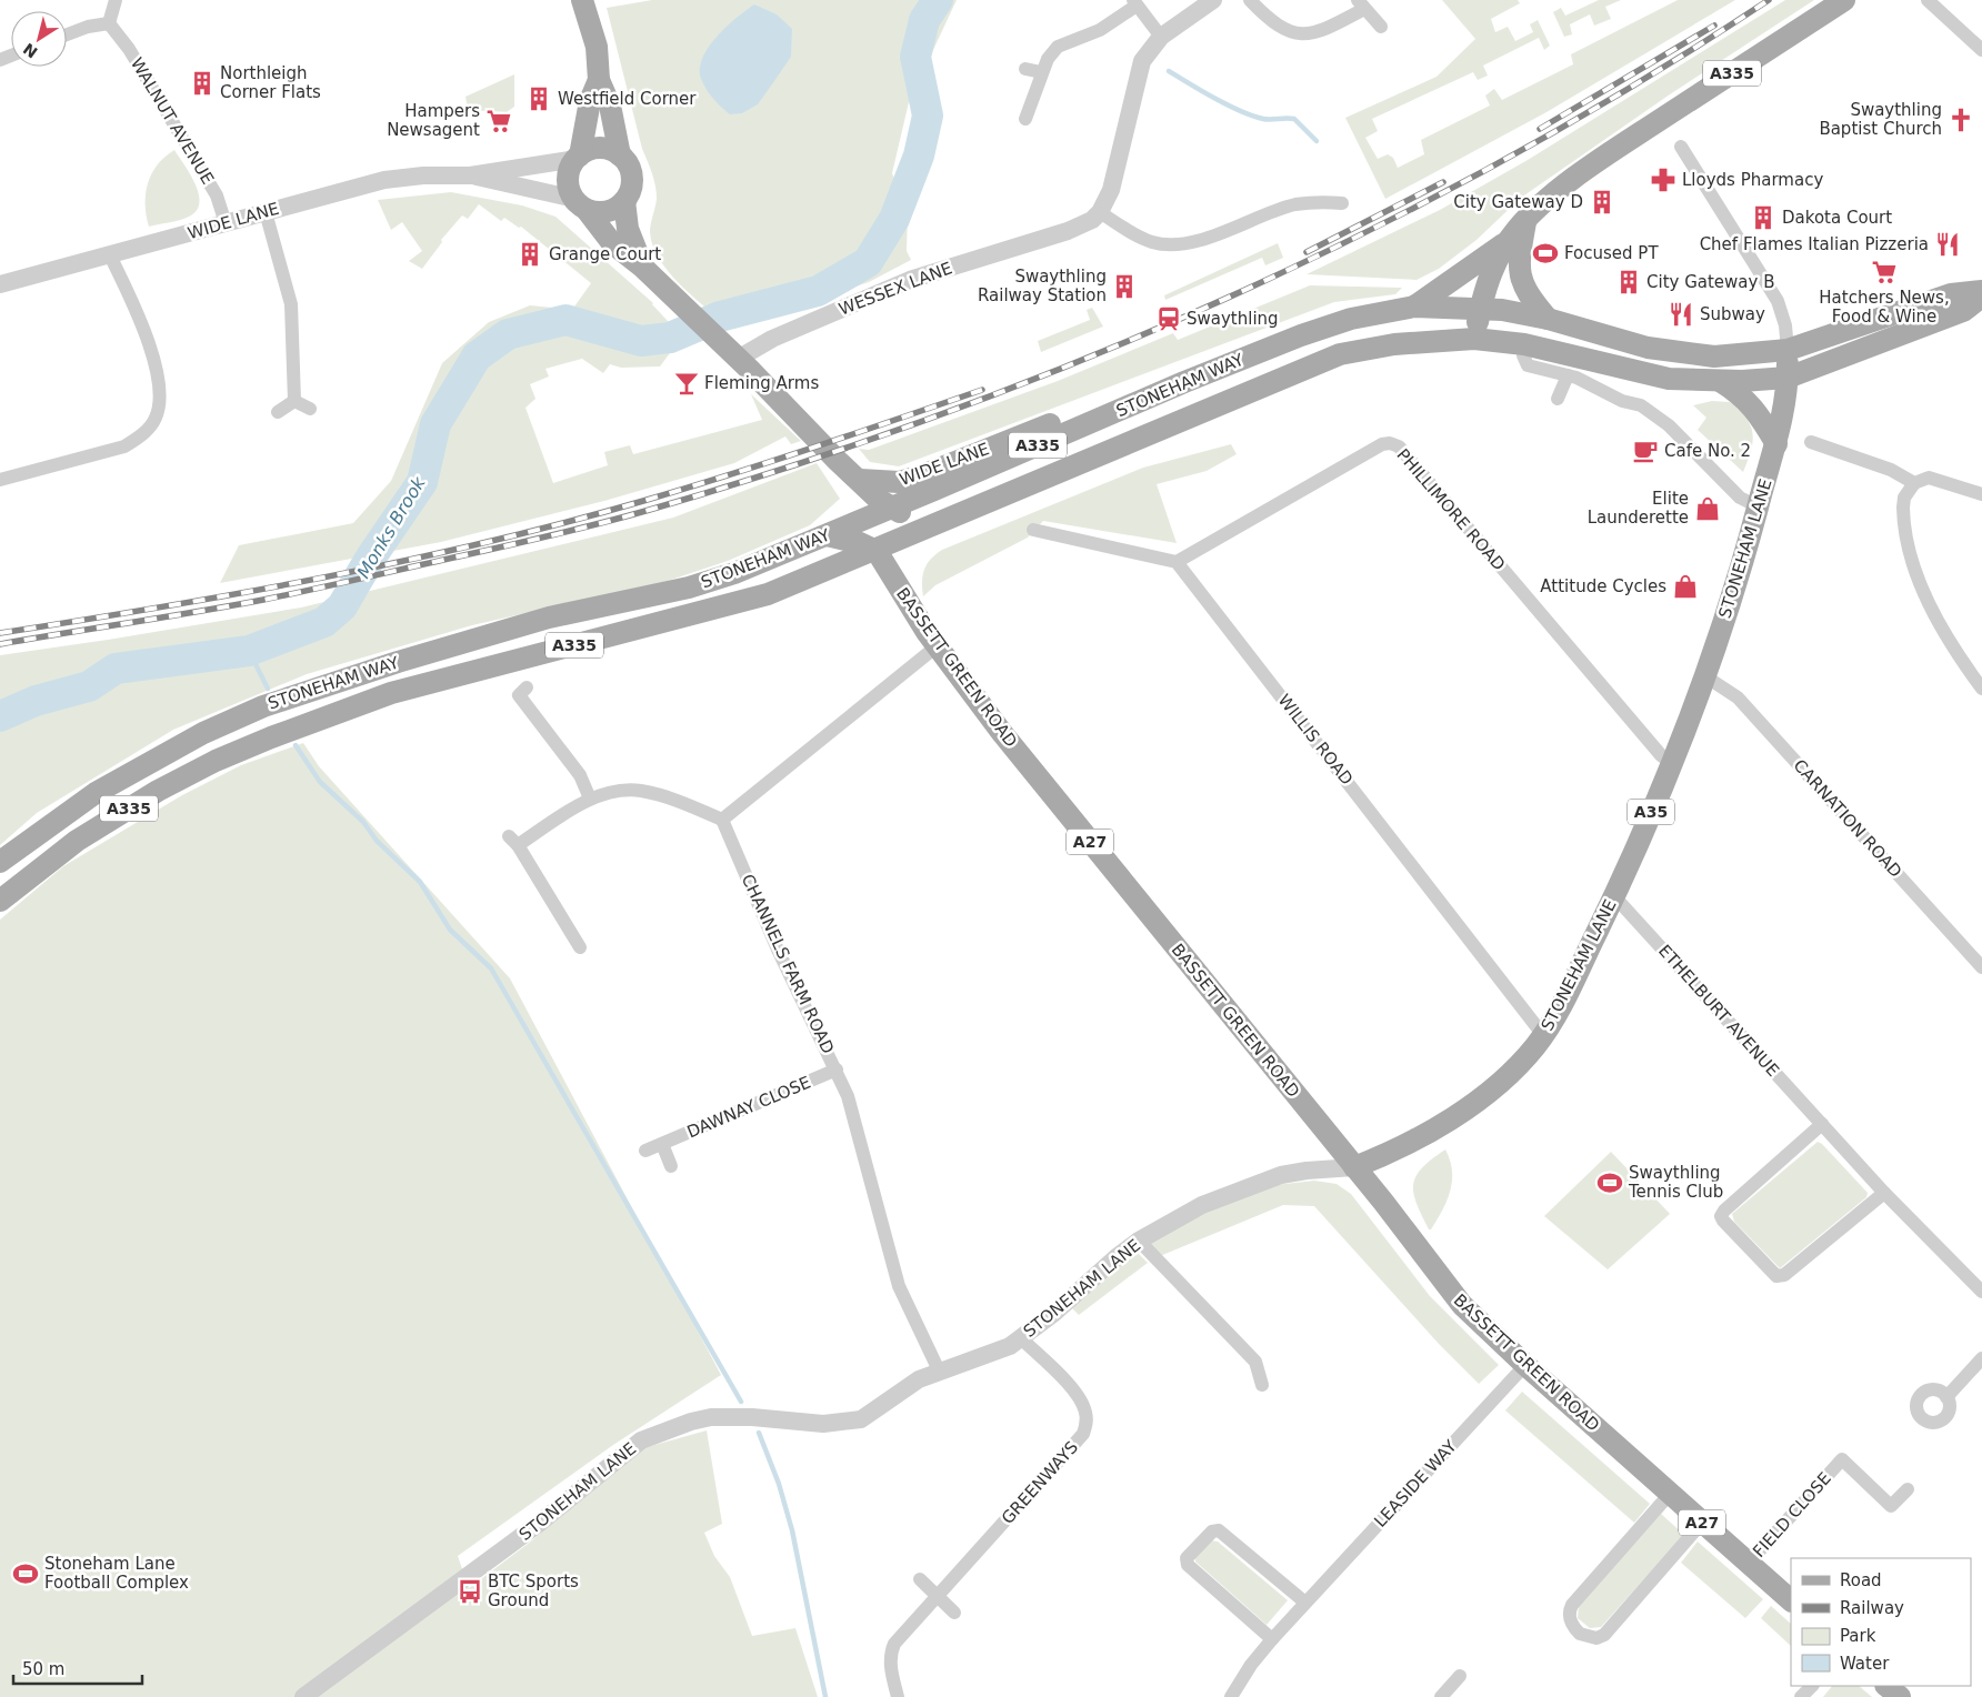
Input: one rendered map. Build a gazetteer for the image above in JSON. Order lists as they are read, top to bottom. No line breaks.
{"streets":{"main road":["A335","WIDE LANE","STONEHAM WAY","STONEHAM LANE","BASSETT GREEN ROAD","A35","A27"],"street":["WALNUT AVENUE","WESSEX LANE","PHILLIMORE ROAD","WILLIS ROAD","CARNATION ROAD","CHANNELS FARM ROAD","ETHELBURT AVENUE","DAWNAY CLOSE","GREENWAYS","LEASIDE WAY","FIELD CLOSE"]},"crossings":[["A335","STONEHAM WAY"],["A335","STONEHAM LANE"],["A335","A35"],["WALNUT AVENUE","WIDE LANE"],["WIDE LANE","WESSEX LANE"],["WIDE LANE","STONEHAM WAY"],["STONEHAM WAY","BASSETT GREEN ROAD"],["PHILLIMORE ROAD","STONEHAM LANE"],["PHILLIMORE ROAD","WILLIS ROAD"],["STONEHAM LANE","BASSETT GREEN ROAD"],["STONEHAM LANE","WILLIS ROAD"],["STONEHAM LANE","A35"],["STONEHAM LANE","CARNATION ROAD"],["STONEHAM LANE","CHANNELS FARM ROAD"],["STONEHAM LANE","ETHELBURT AVENUE"],["STONEHAM LANE","GREENWAYS"],["BASSETT GREEN ROAD","LEASIDE WAY"],["BASSETT GREEN ROAD","FIELD CLOSE"],["CHANNELS FARM ROAD","DAWNAY CLOSE"]],"water":["Monks Brook"],"places":{"building":["Northleigh Corner Flats","Westfield Corner","City Gateway D","Dakota Court","Grange Court","City Gateway B","Swaythling Railway Station"],"church":["Swaythling Baptist Church"],"supermarket":["Hampers Newsagent","Hatchers News, Food & Wine"],"pharmacy":["Lloyds Pharmacy"],"restaurant":["Chef Flames Italian Pizzeria","Subway"],"sports":["Focused PT","Swaythling Tennis Club","Stoneham Lane Football Complex"],"station":["Swaythling"],"bar":["Fleming Arms"],"cafe":["Cafe No. 2"],"shop":["Elite Launderette","Attitude Cycles"],"bus stop":["BTC Sports Ground"]},"legend":["Road","Railway","Park","Water"],"scale_bar":"50 m","north":"bottom left"}
